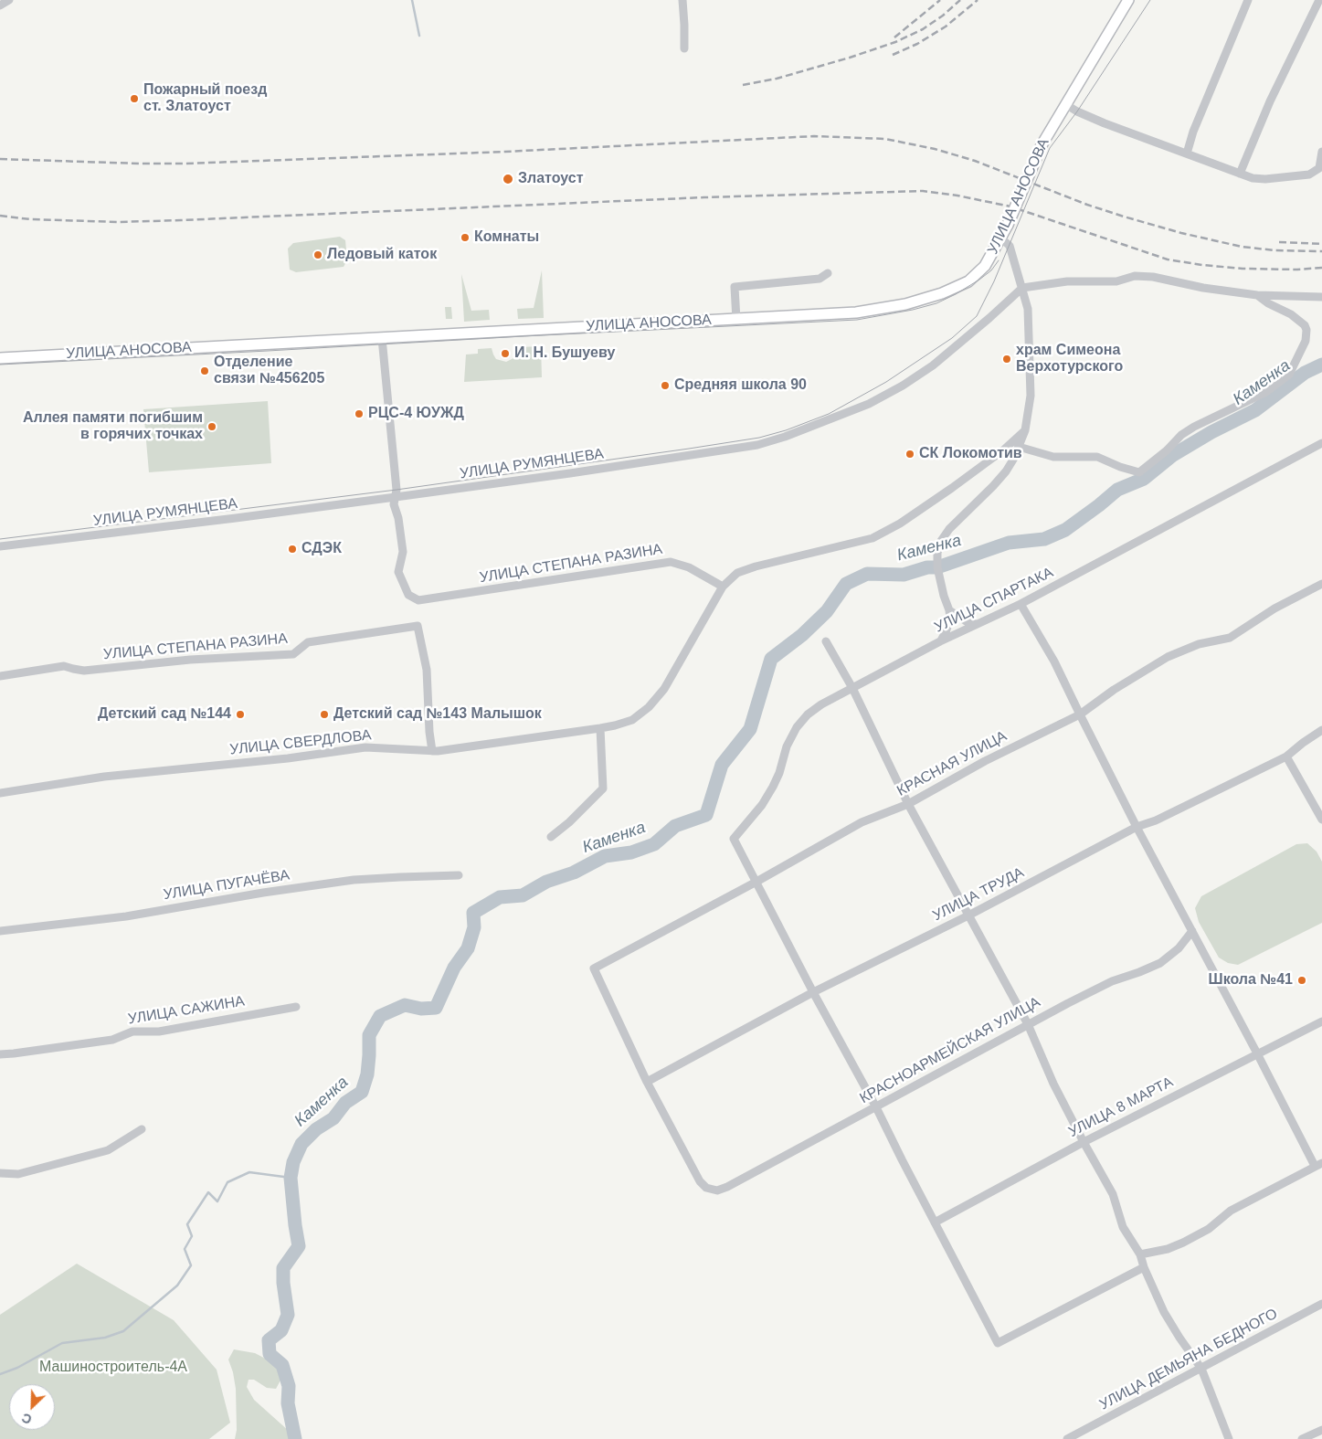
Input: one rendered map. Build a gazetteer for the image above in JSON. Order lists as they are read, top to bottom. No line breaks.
{"streets":{"main road":["УЛИЦА АНОСОВА"],"street":["УЛИЦА РУМЯНЦЕВА","УЛИЦА СТЕПАНА РАЗИНА","УЛИЦА СПАРТАКА","УЛИЦА СВЕРДЛОВА","КРАСНАЯ УЛИЦА","УЛИЦА ПУГАЧЁВА","УЛИЦА ТРУДА","УЛИЦА САЖИНА","КРАСНОАРМЕЙСКАЯ УЛИЦА","УЛИЦА 8 МАРТА","УЛИЦА ДЕМЬЯНА БЕДНОГО"]},"crossings":[["УЛИЦА РУМЯНЦЕВА","УЛИЦА СТЕПАНА РАЗИНА"],["УЛИЦА СТЕПАНА РАЗИНА","УЛИЦА СВЕРДЛОВА"],["УЛИЦА СПАРТАКА","КРАСНАЯ УЛИЦА"],["КРАСНАЯ УЛИЦА","УЛИЦА ТРУДА"],["КРАСНАЯ УЛИЦА","КРАСНОАРМЕЙСКАЯ УЛИЦА"],["УЛИЦА ТРУДА","КРАСНОАРМЕЙСКАЯ УЛИЦА"]],"water":["Каменка"],"parks":["Машиностроитель-4А"],"places":["Пожарный поезд ст. Златоуст","Златоуст","Комнаты","Ледовый каток","И. Н. Бушуеву","храм Симеона Верхотурского","Отделение связи №456205","Средняя школа 90","РЦС-4 ЮУЖД","Аллея памяти погибшим в горячих точках","СК Локомотив","СДЭК","Детский сад №144","Детский сад №143 Малышок","Школа №41"],"north":"bottom left"}
